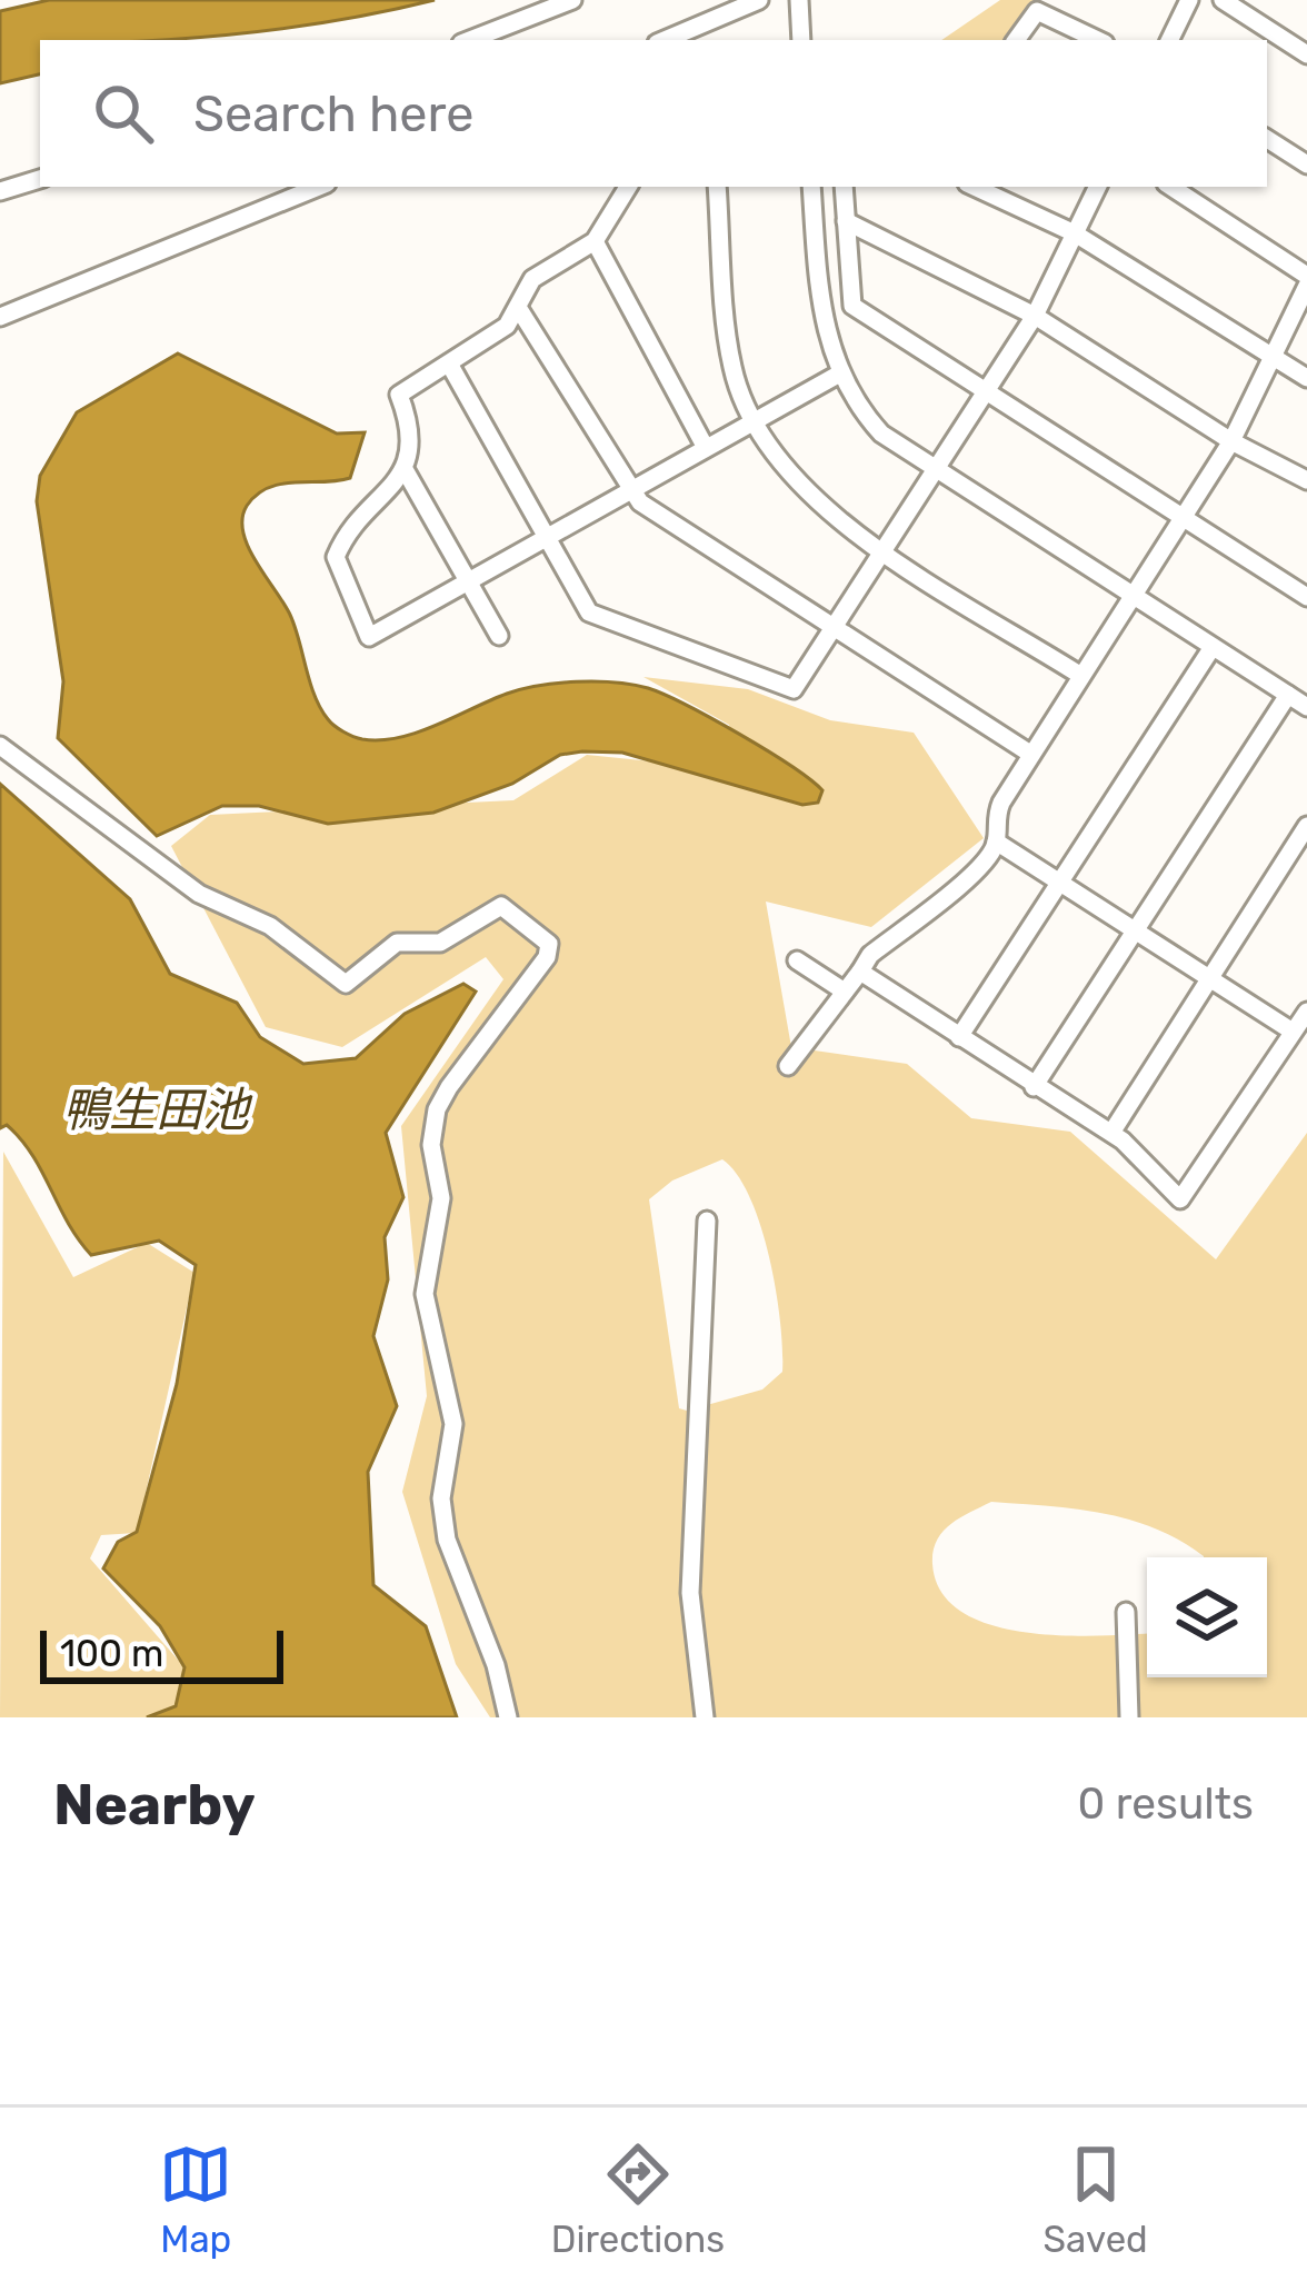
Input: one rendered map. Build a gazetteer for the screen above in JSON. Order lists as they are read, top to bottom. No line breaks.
{"water":["鴨生田池"],"scale_bar":"100 m","page":{"search":"Search here","scale":"100 m","heading":["Nearby","0 results"],"nav":["Map","Directions","Saved"]}}
